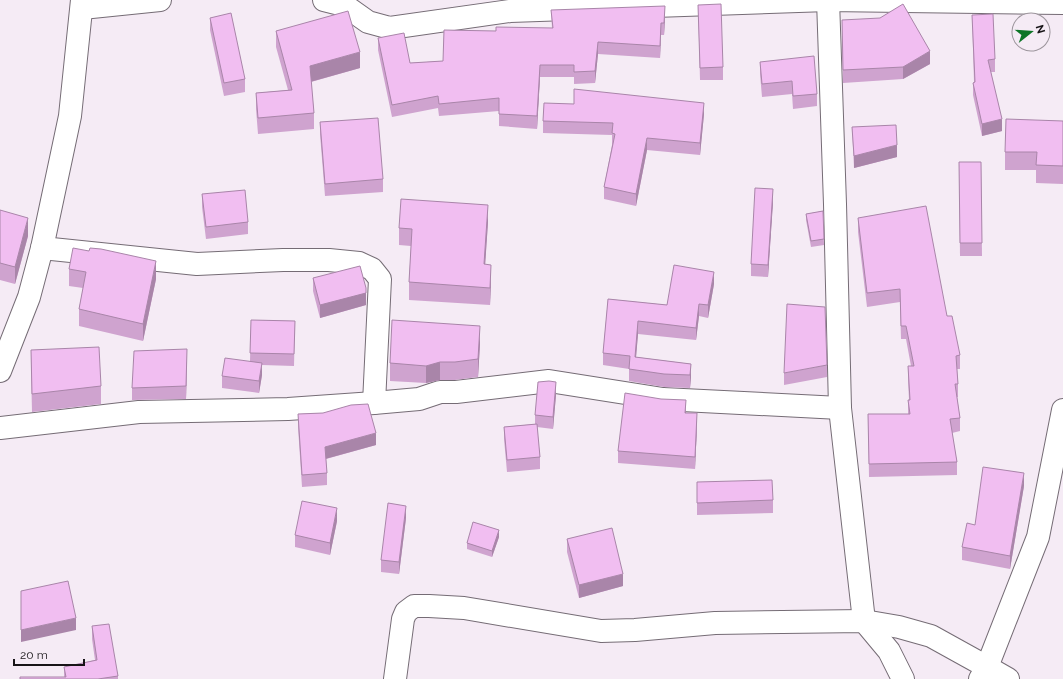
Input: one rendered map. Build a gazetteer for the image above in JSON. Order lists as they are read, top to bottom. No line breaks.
{"scale_bar":"20 m","north":"right"}
